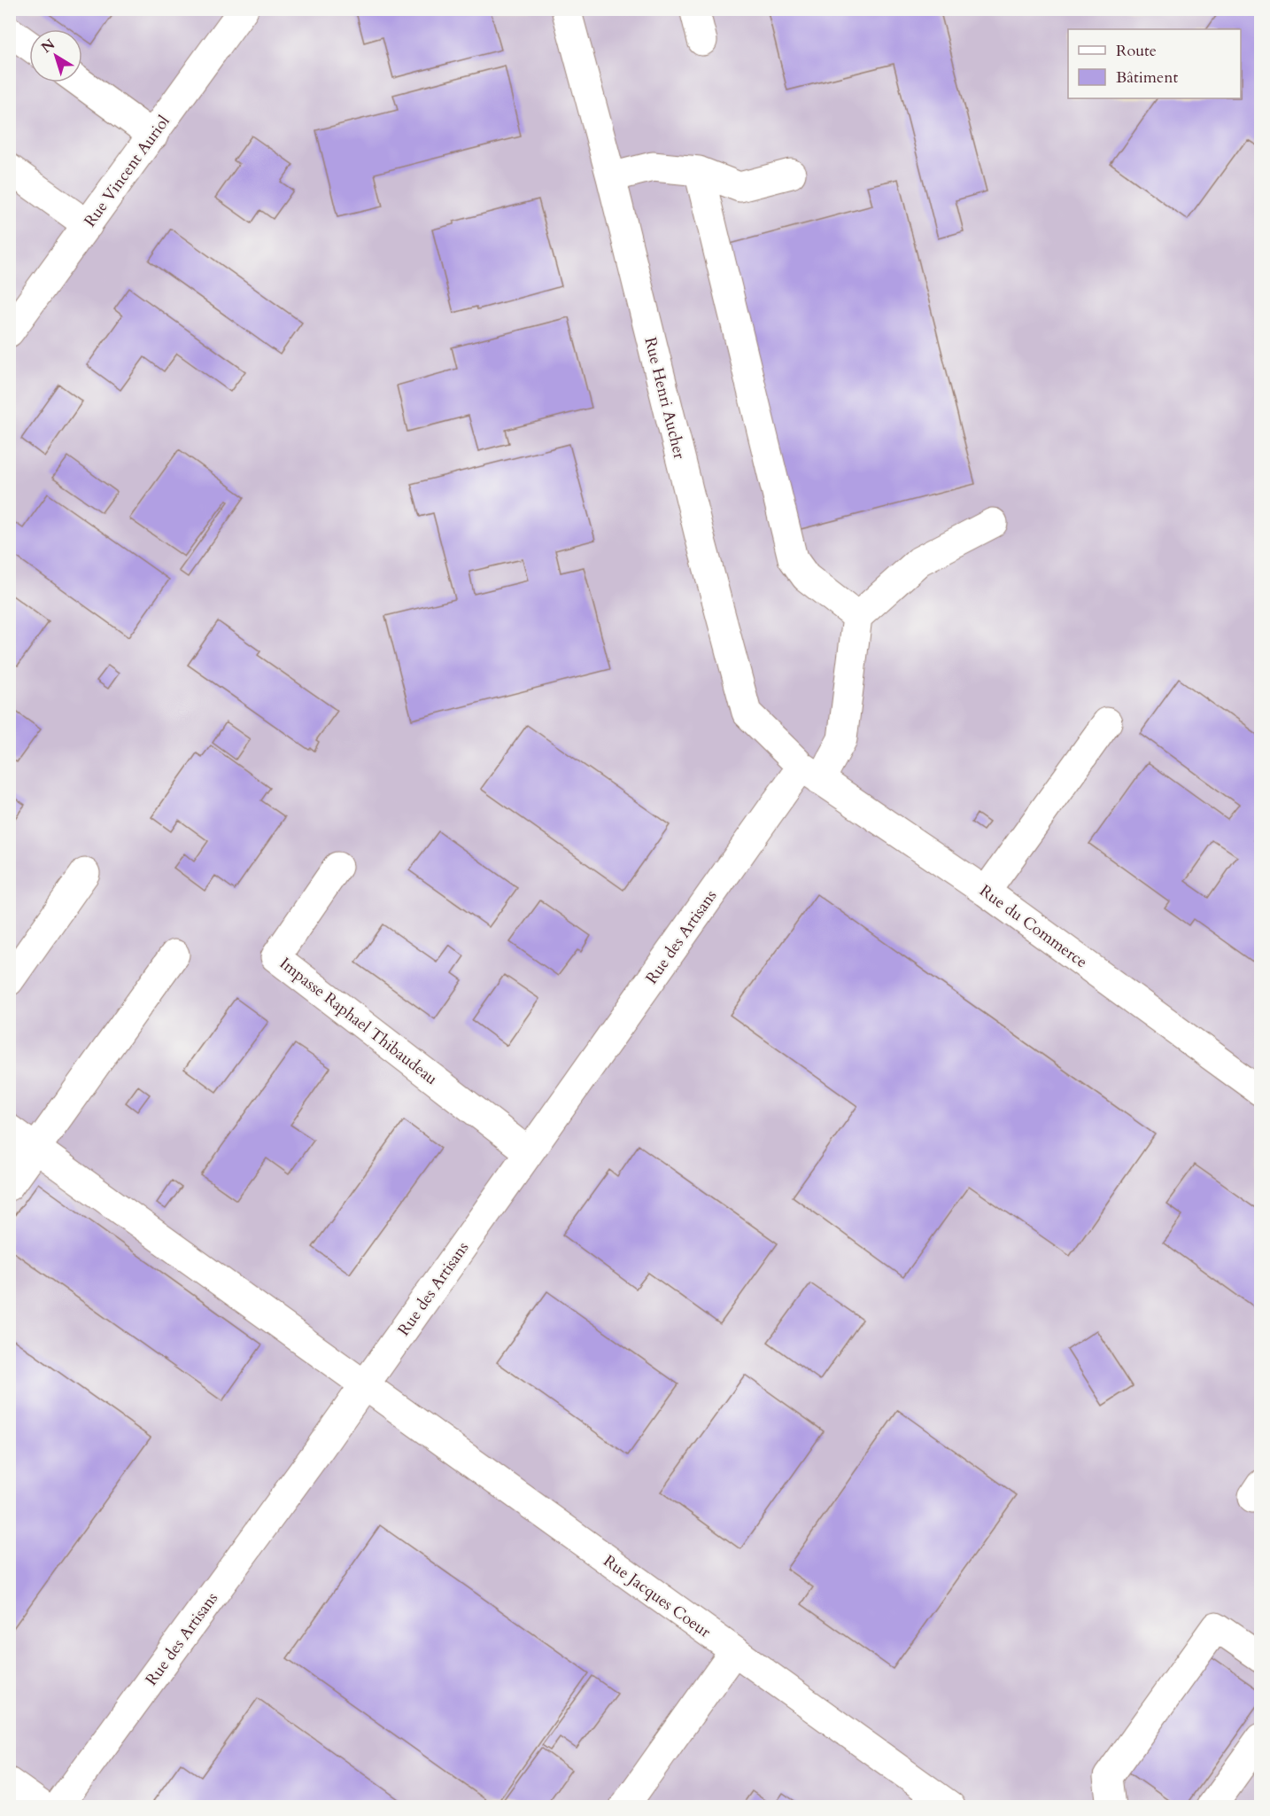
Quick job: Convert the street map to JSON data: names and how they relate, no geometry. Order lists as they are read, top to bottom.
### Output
{
  "streets": {
    "street": [
      "Rue Vincent Auriol",
      "Rue Henri Aucher",
      "Rue du Commerce",
      "Rue des Artisans",
      "Impasse Raphael Thibaudeau",
      "Rue Jacques Coeur"
    ]
  },
  "crossings": [
    ["Rue Henri Aucher", "Rue du Commerce"],
    ["Rue Henri Aucher", "Rue des Artisans"],
    ["Rue du Commerce", "Rue des Artisans"],
    ["Rue des Artisans", "Impasse Raphael Thibaudeau"],
    ["Rue des Artisans", "Rue Jacques Coeur"]
  ],
  "legend": ["Route", "Bâtiment"],
  "north": "top left"
}
